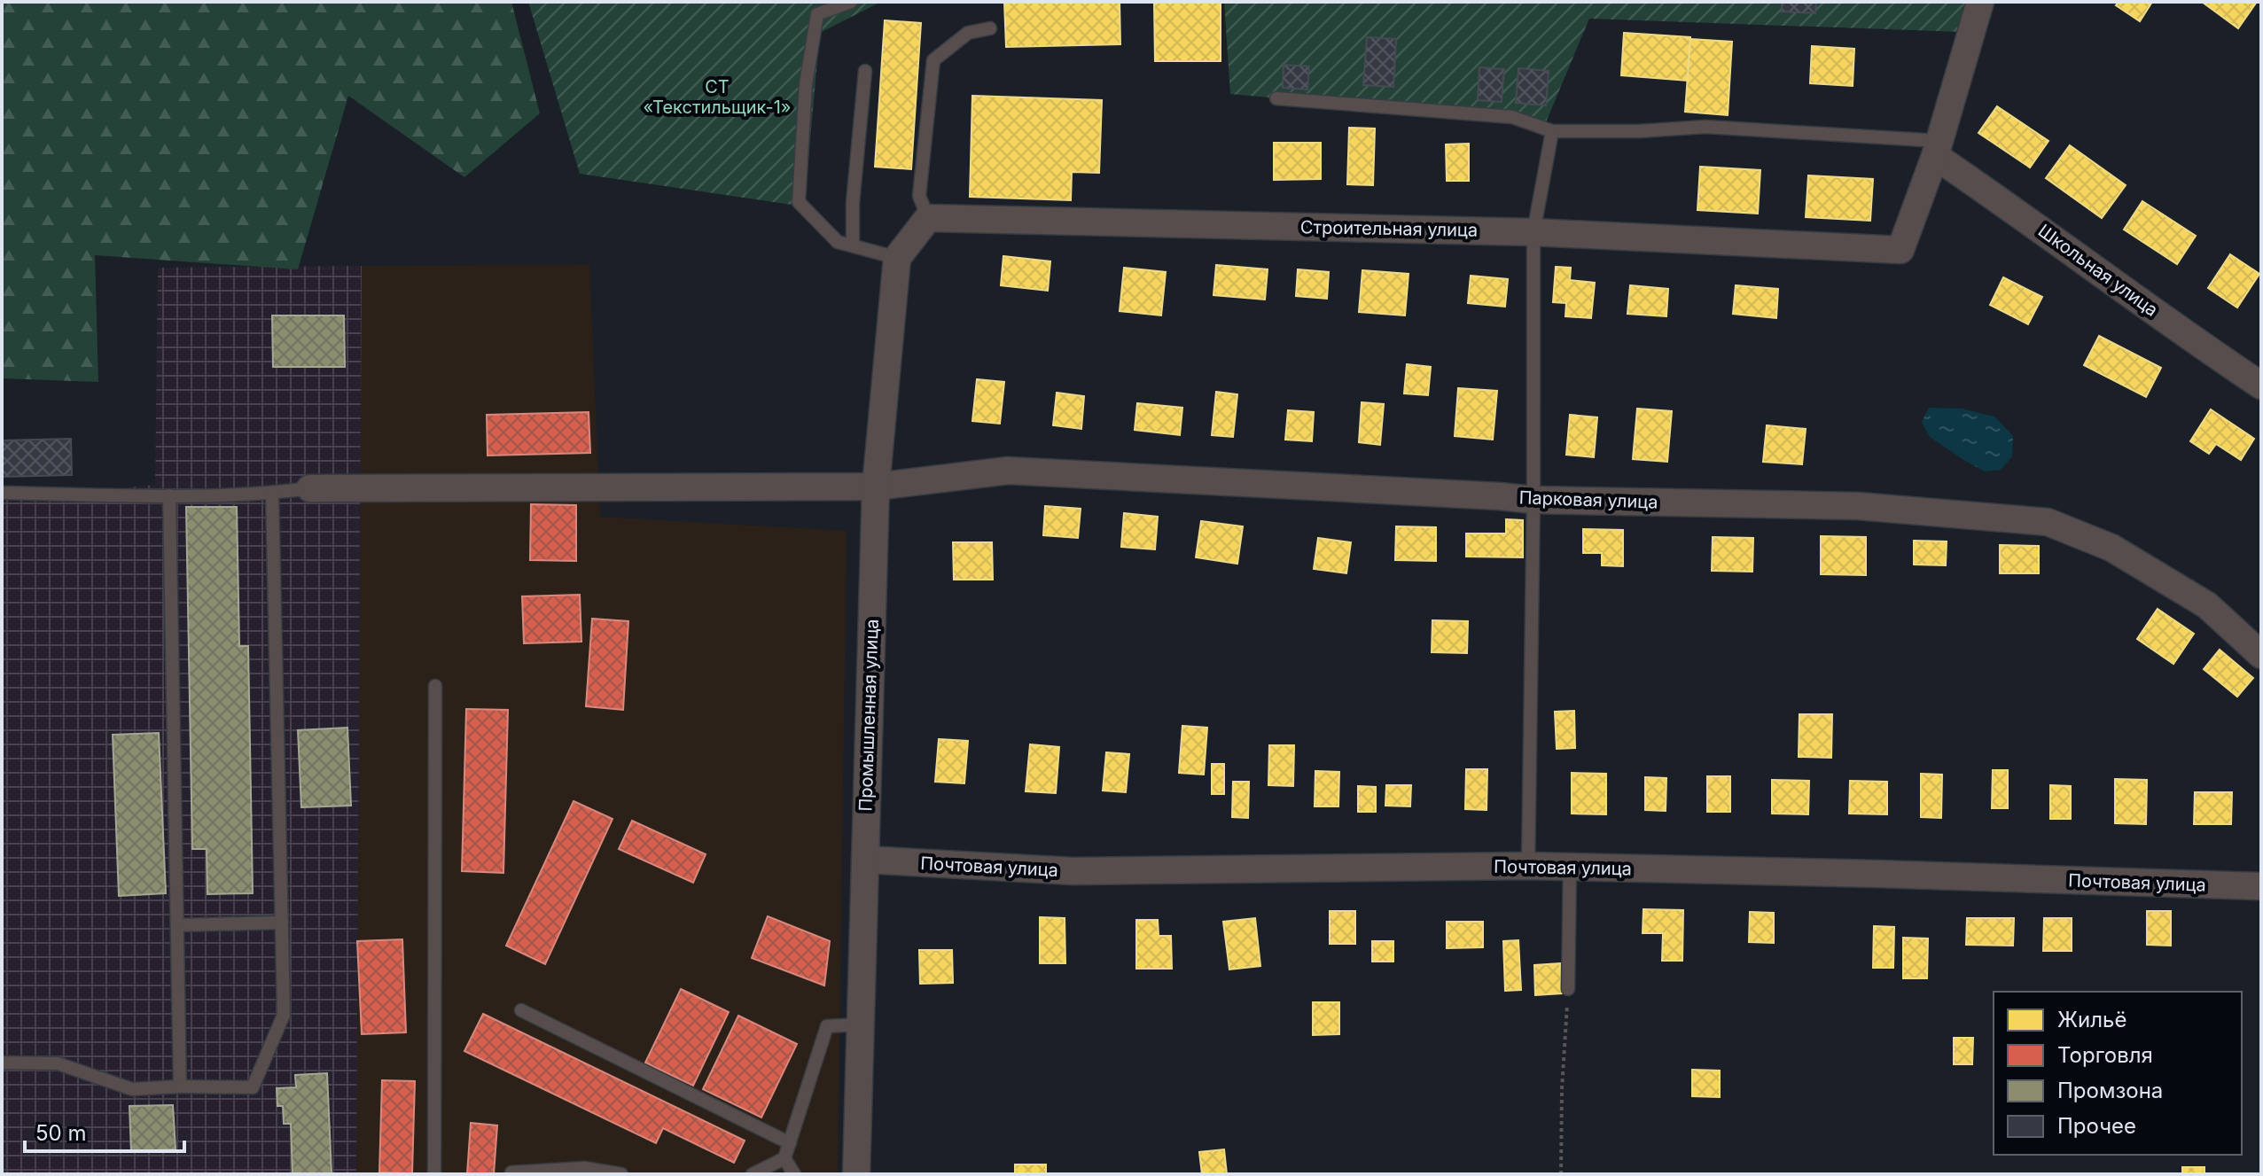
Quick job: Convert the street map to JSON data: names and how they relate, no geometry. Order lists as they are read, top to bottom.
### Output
{
  "streets": {
    "street": [
      "Строительная улица",
      "Школьная улица",
      "Парковая улица",
      "Промышленная улица",
      "Почтовая улица"
    ]
  },
  "crossings": [
    ["Строительная улица", "Школьная улица"],
    ["Парковая улица", "Промышленная улица"],
    ["Промышленная улица", "Почтовая улица"]
  ],
  "parks": ["СТ «Текстильщик-1»"],
  "legend": [
    "Жильё",
    "Торговля",
    "Промзона",
    "Прочее"
  ],
  "scale_bar": "50 m"
}
